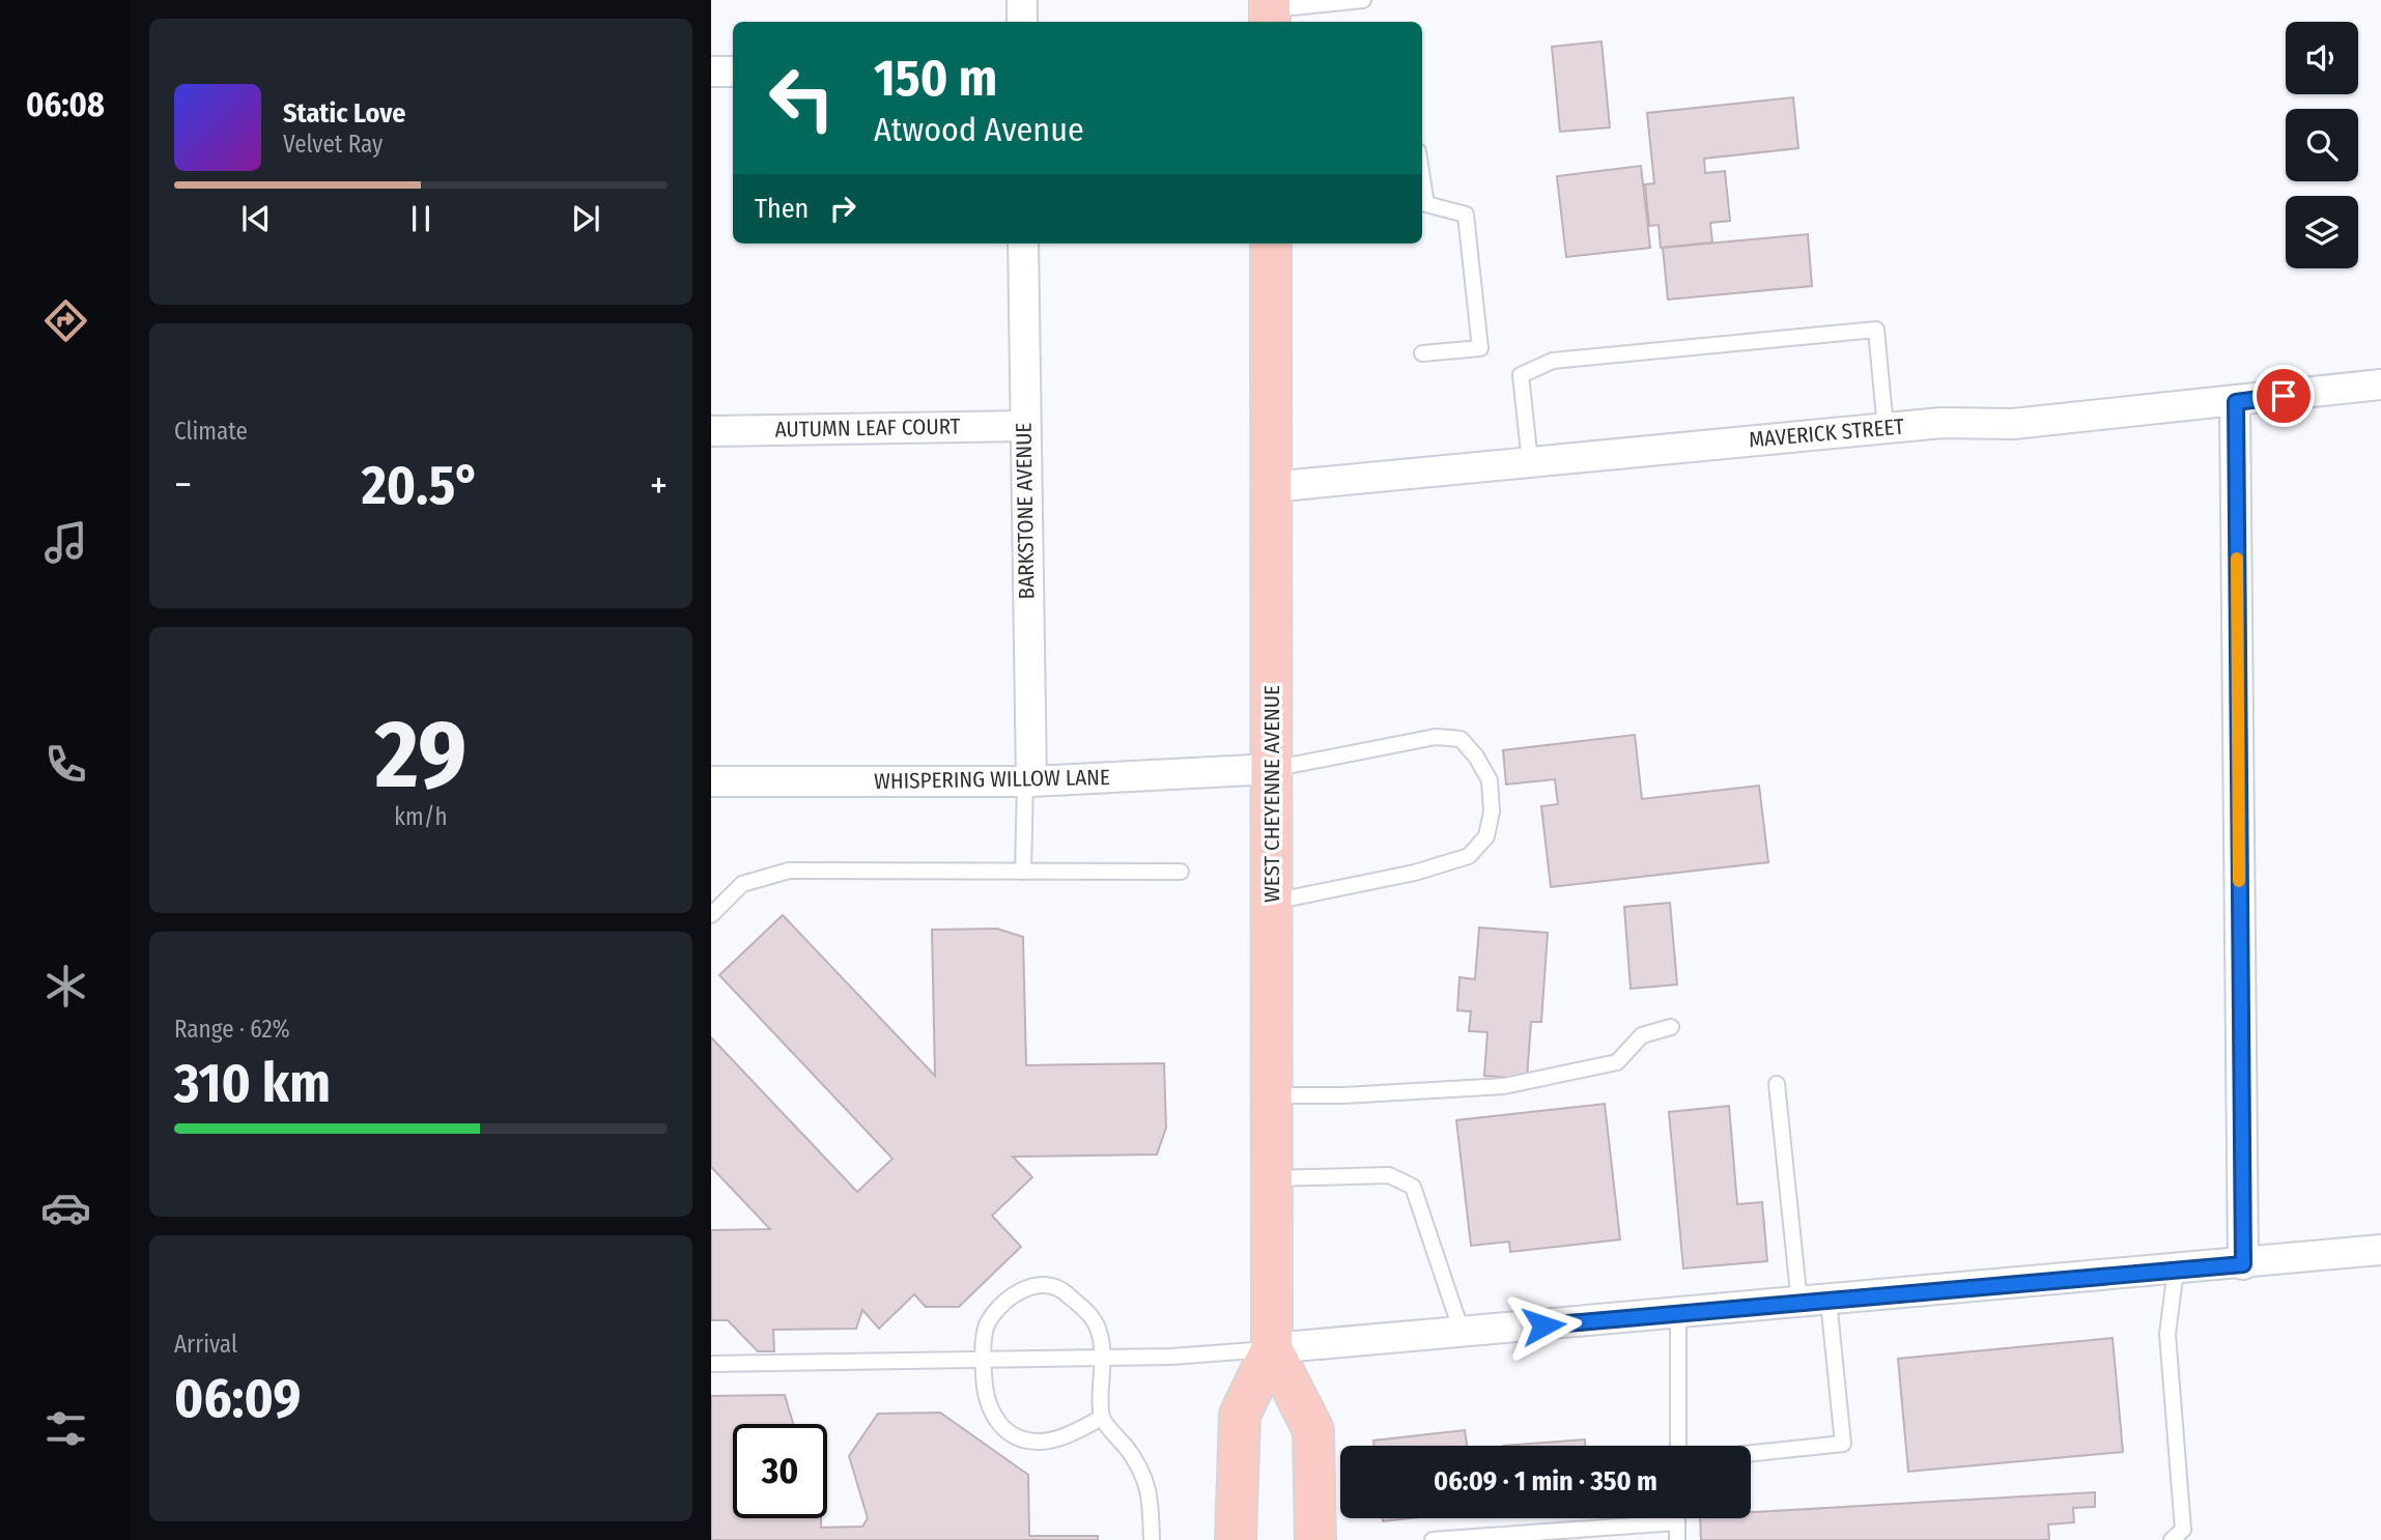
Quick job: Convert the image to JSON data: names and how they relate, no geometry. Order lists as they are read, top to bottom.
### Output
{
  "streets": {
    "main road": ["WEST CHEYENNE AVENUE"],
    "street": [
      "AUTUMN LEAF COURT",
      "MAVERICK STREET",
      "BARKSTONE AVENUE",
      "WHISPERING WILLOW LANE"
    ]
  },
  "crossings": [
    ["AUTUMN LEAF COURT", "BARKSTONE AVENUE"],
    ["MAVERICK STREET", "WEST CHEYENNE AVENUE"],
    ["BARKSTONE AVENUE", "WHISPERING WILLOW LANE"],
    ["WHISPERING WILLOW LANE", "WEST CHEYENNE AVENUE"]
  ],
  "page": {
    "tabs": "06:08",
    "turn": ["150 m", "Atwood Avenue"],
    "song": ["Static Love", "Velvet Ray"],
    "then": "Then",
    "tile": [
      "Climate",
      ["29", "km/h"],
      ["Range · 62%", "310 km"],
      ["Arrival", "06:09"]
    ],
    "heat": ["−", "20.5°", "+"],
    "limit": "30",
    "trip": "06:09 · 1 min · 350 m"
  }
}
